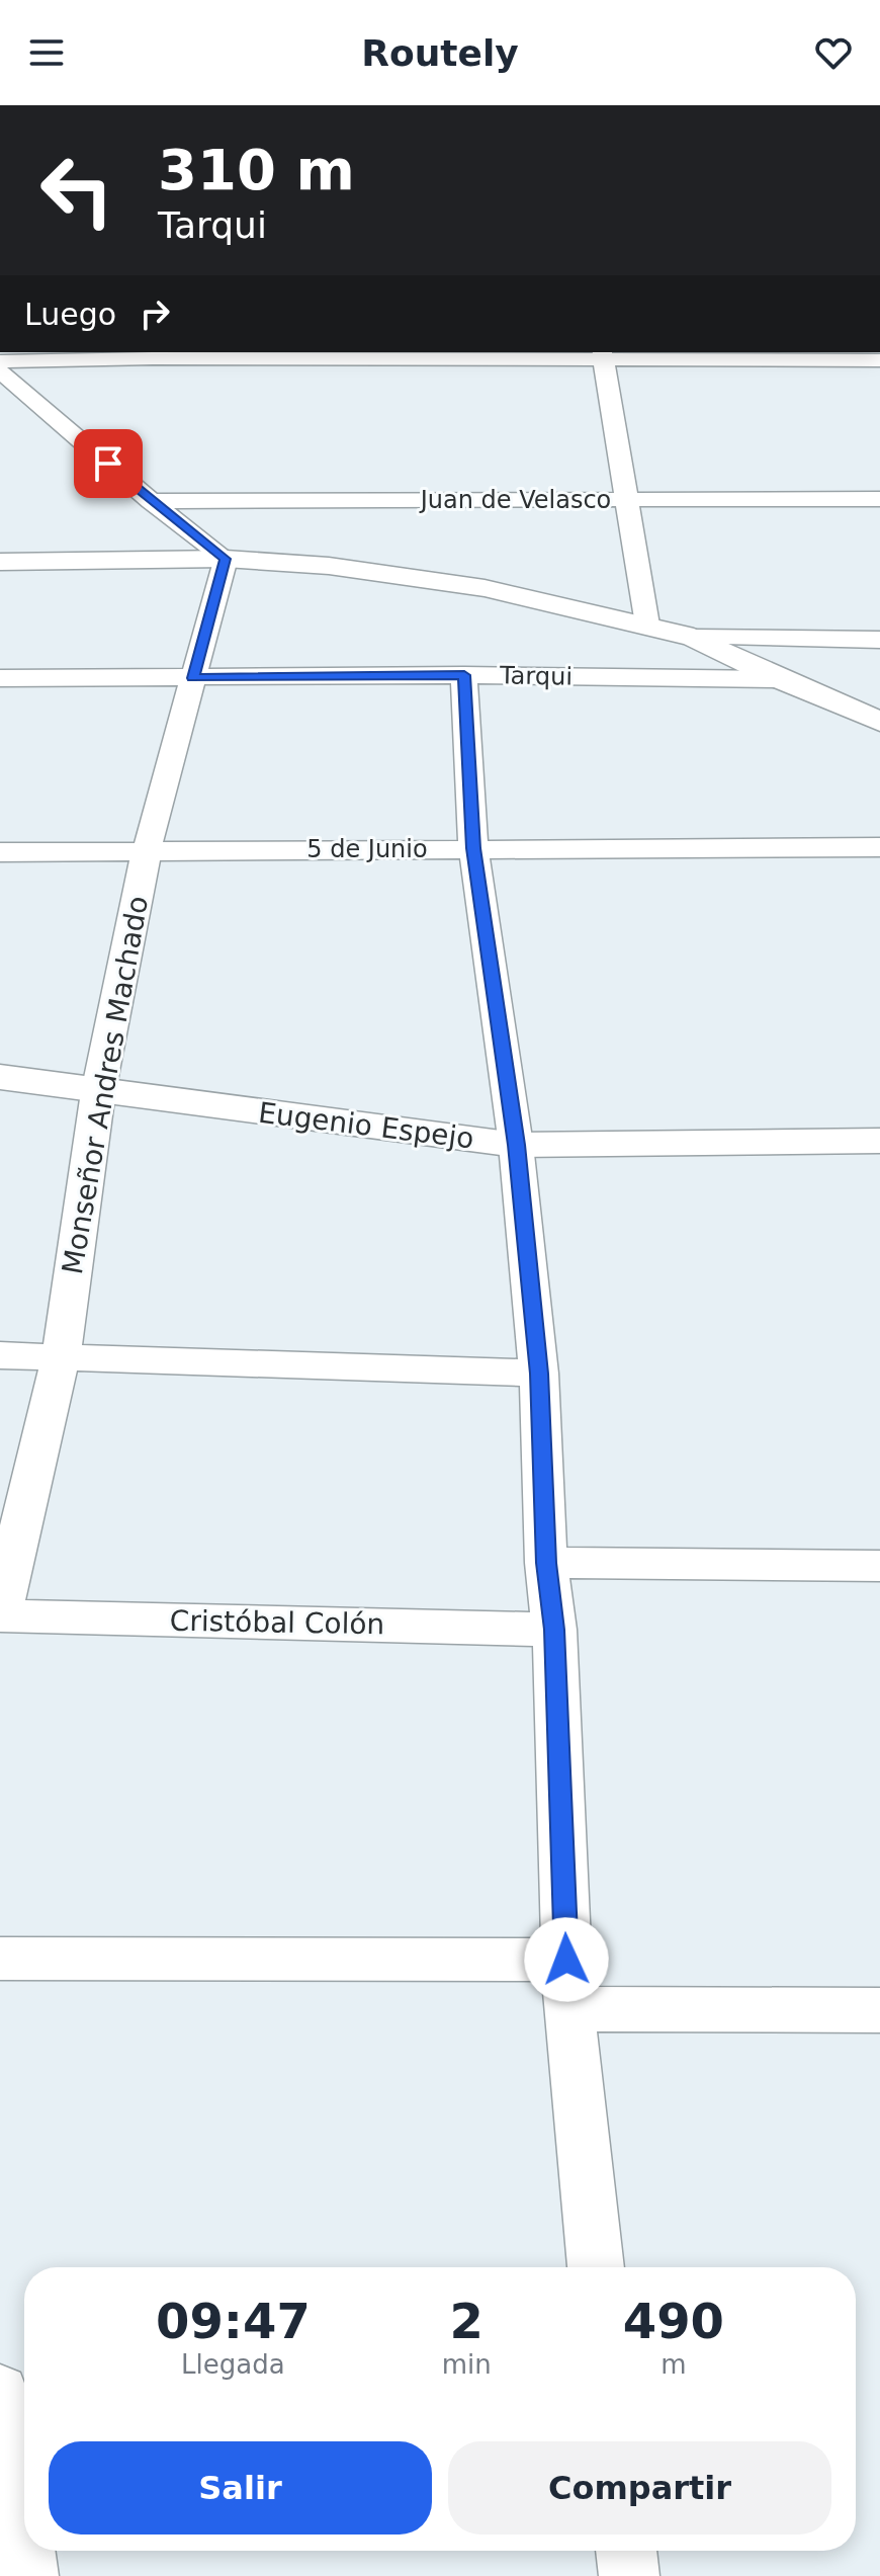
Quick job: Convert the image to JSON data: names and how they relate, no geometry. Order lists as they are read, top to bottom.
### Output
{
  "streets": {
    "street": [
      "Juan de Velasco",
      "Tarqui",
      "5 de Junio",
      "Monseñor Andres Machado",
      "Eugenio Espejo",
      "Cristóbal Colón"
    ]
  },
  "crossings": [
    ["Tarqui", "Monseñor Andres Machado"],
    ["5 de Junio", "Monseñor Andres Machado"],
    ["Monseñor Andres Machado", "Eugenio Espejo"],
    ["Monseñor Andres Machado", "Cristóbal Colón"]
  ],
  "page": {
    "header": "Routely",
    "turn": ["310 m", "Tarqui"],
    "then": "Luego",
    "eta": [
      "09:47",
      "Llegada",
      "2",
      "min",
      "490",
      "m"
    ],
    "buttons": ["Salir", "Compartir"]
  }
}
